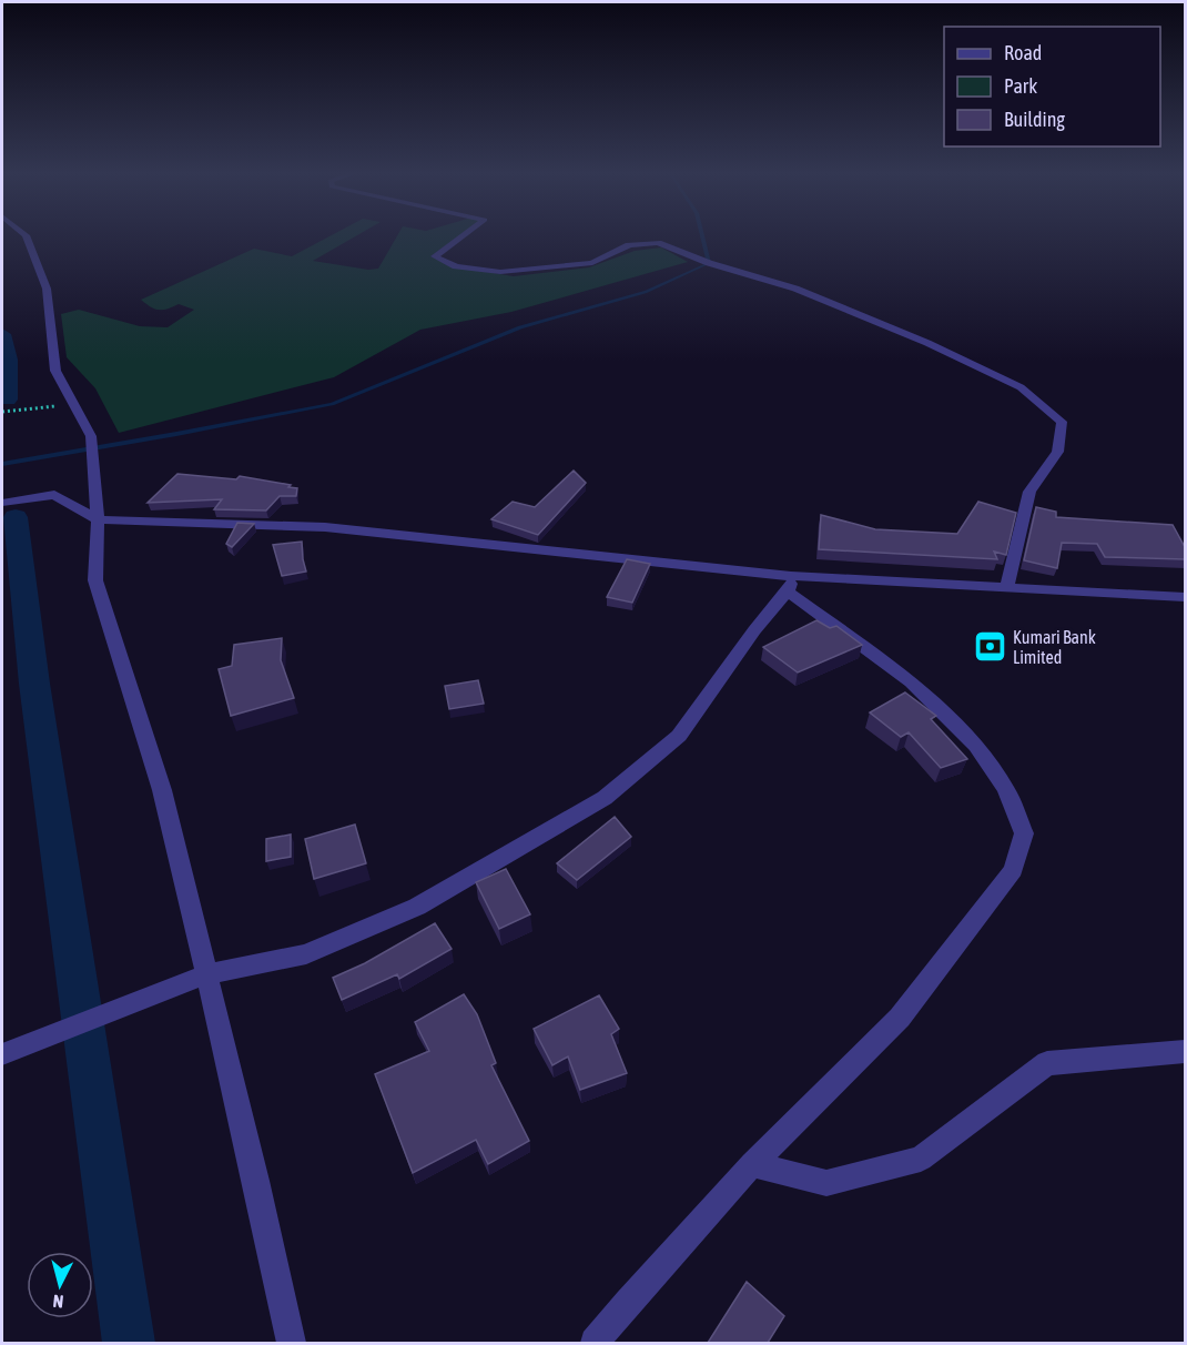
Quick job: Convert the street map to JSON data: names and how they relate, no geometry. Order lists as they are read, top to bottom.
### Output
{
  "places": {
    "bank": ["Kumari Bank Limited"]
  },
  "legend": ["Road", "Park", "Building"],
  "north": "bottom"
}
